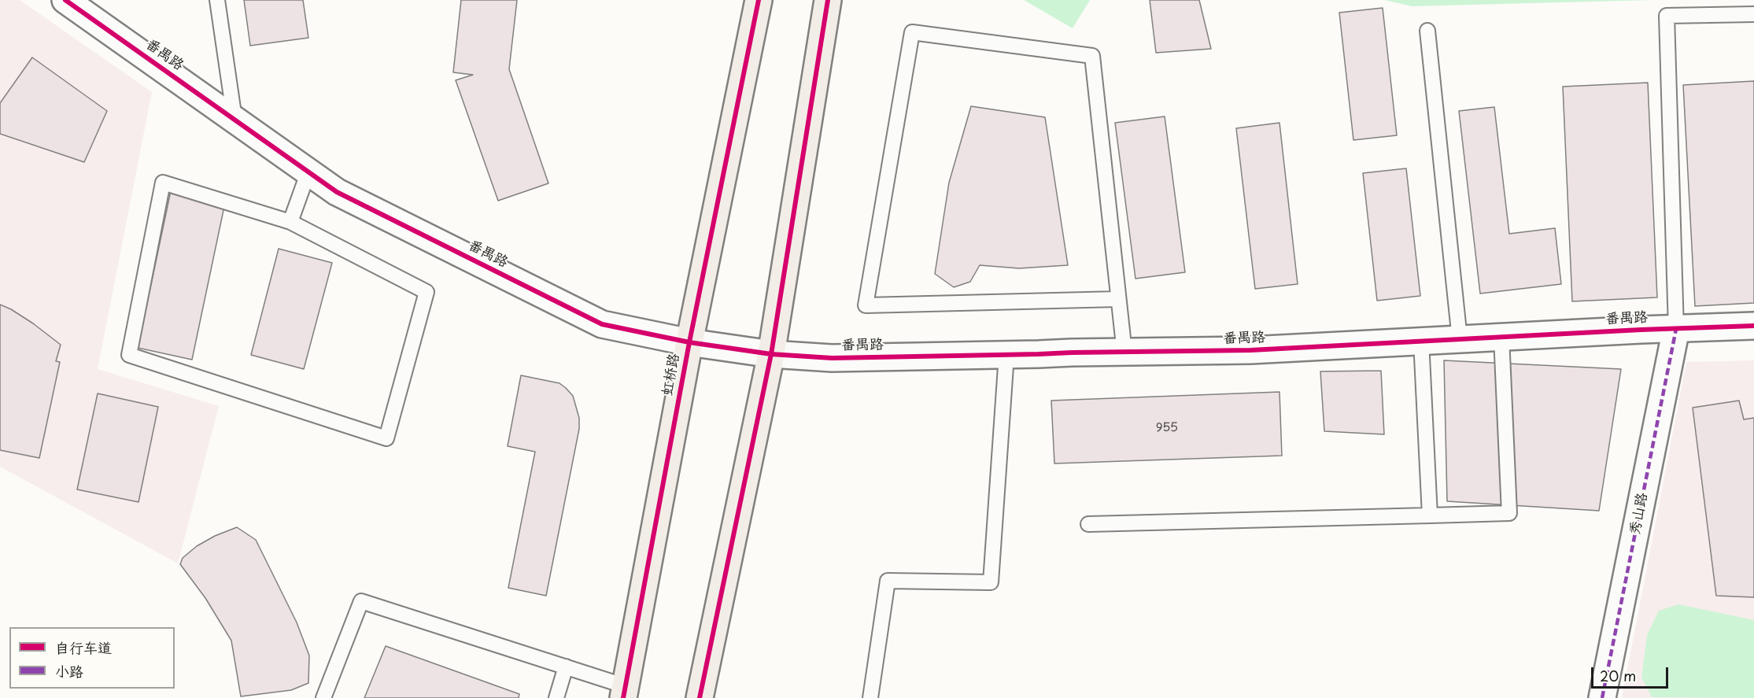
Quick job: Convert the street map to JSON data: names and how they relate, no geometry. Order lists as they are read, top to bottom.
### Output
{
  "streets": {
    "main road": ["虹桥路"],
    "street": ["番禺路", "秀山路"]
  },
  "crossings": [
    ["番禺路", "虹桥路"],
    ["番禺路", "秀山路"]
  ],
  "house_numbers": ["955"],
  "legend": ["自行车道", "小路"],
  "scale_bar": "20 m"
}
